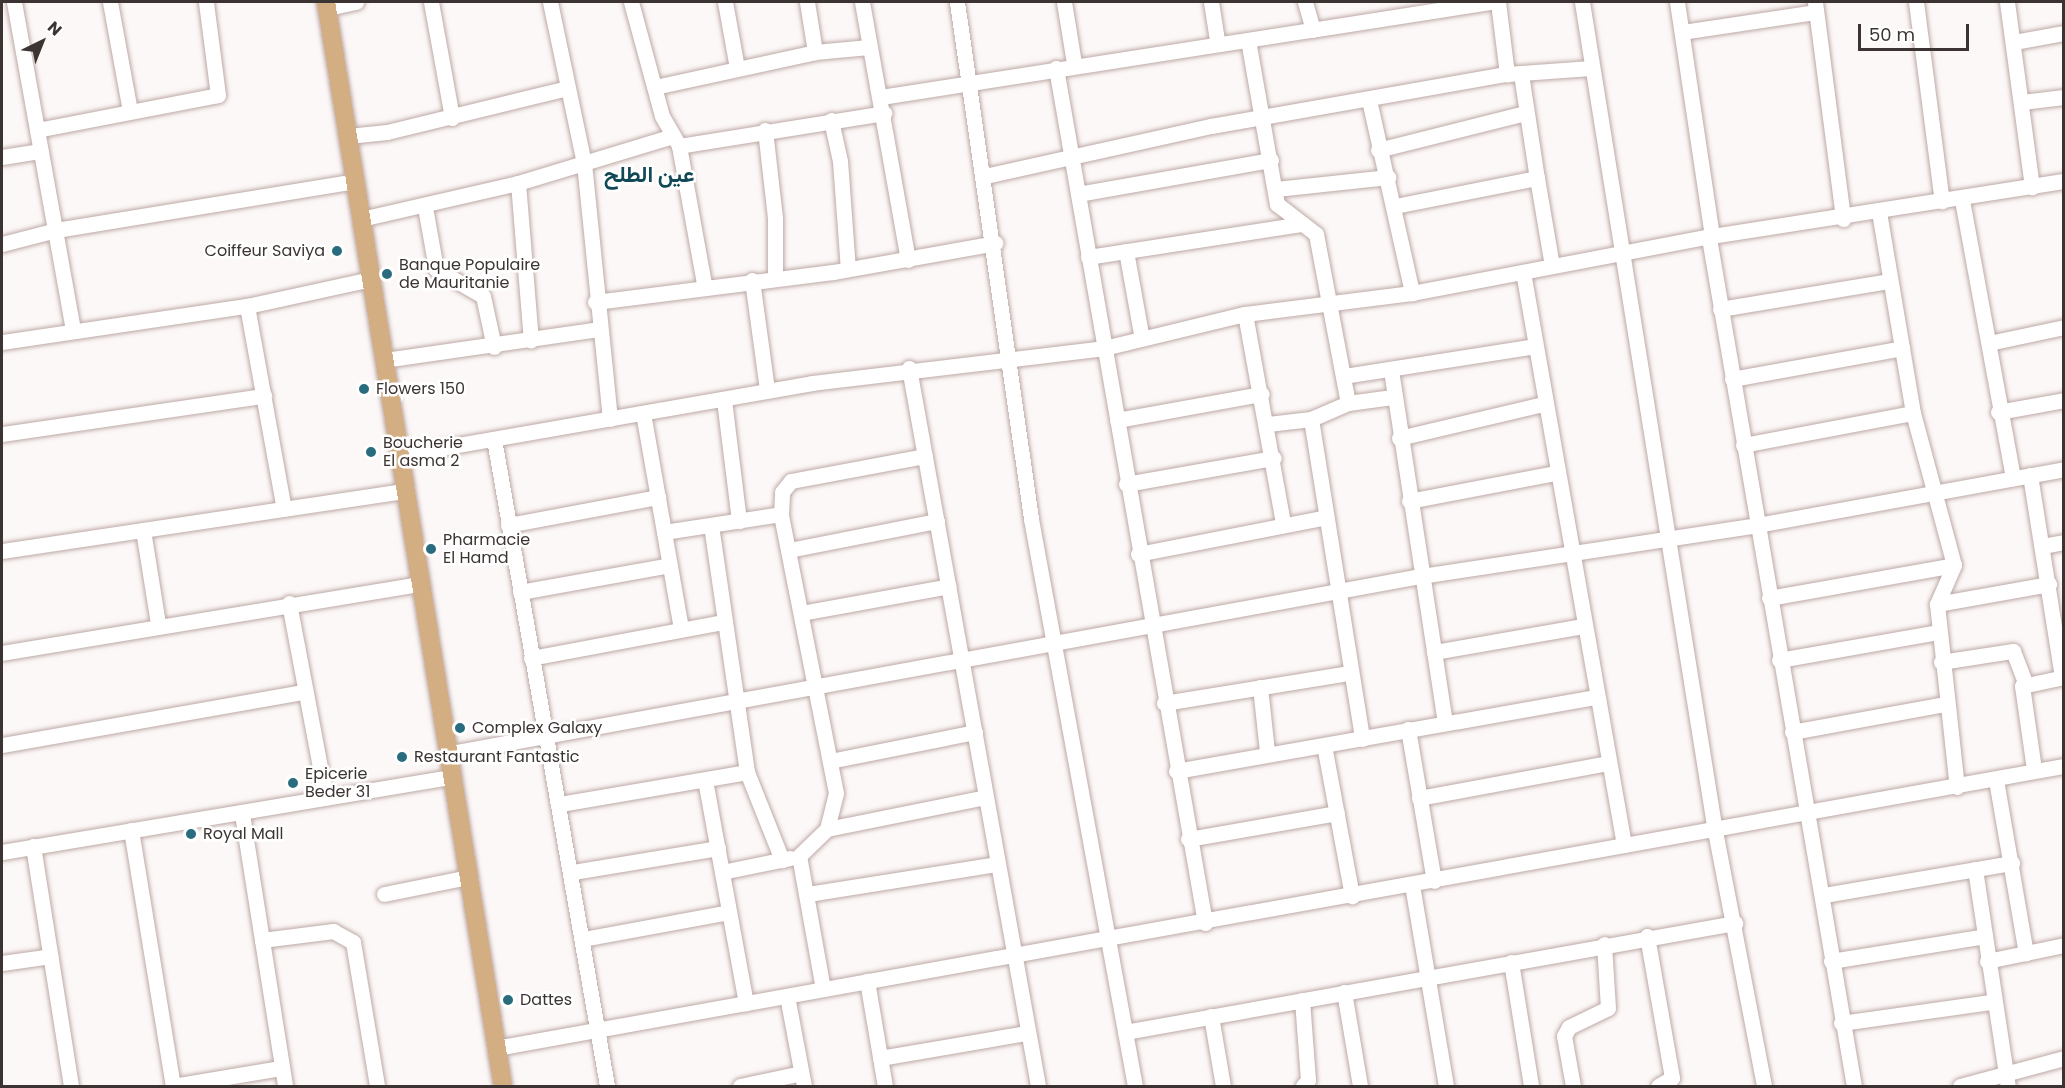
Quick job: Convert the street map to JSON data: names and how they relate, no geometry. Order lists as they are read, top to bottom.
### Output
{
  "districts": ["عين الطلح"],
  "places": [
    "Coiffeur Saviya",
    "Banque Populaire de Mauritanie",
    "Flowers 150",
    "Boucherie El asma 2",
    "Pharmacie El Hamd",
    "Complex Galaxy",
    "Restaurant Fantastic",
    "Epicerie Beder 31",
    "Royal Mall",
    "Dattes"
  ],
  "scale_bar": "50 m",
  "north": "top right"
}
